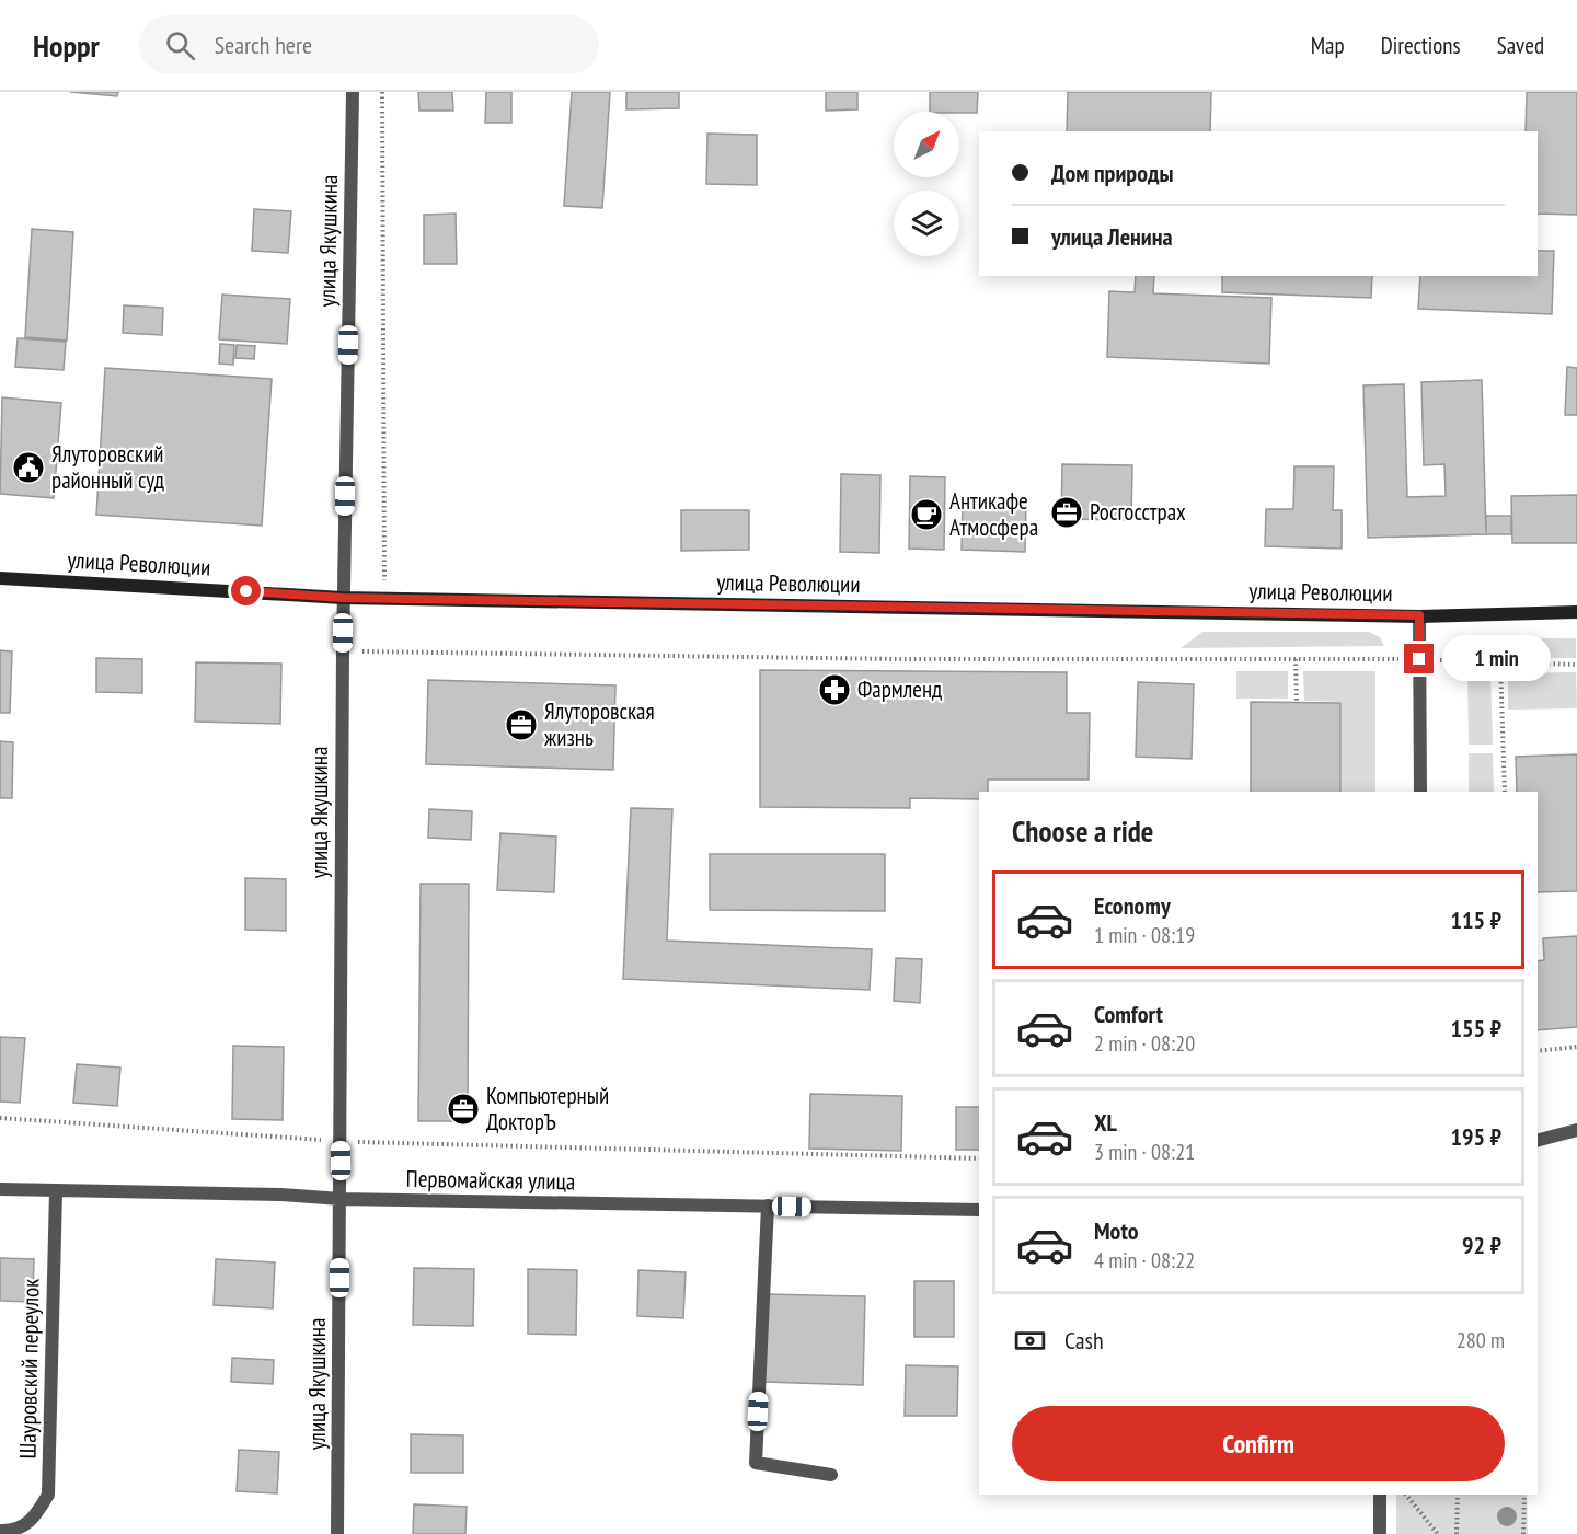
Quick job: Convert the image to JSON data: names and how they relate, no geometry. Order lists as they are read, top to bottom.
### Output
{
  "streets": {
    "main road": ["улица Революции"],
    "street": ["улица Якушкина", "Первомайская улица", "Шауровский переулок"]
  },
  "crossings": [
    ["улица Якушкина", "улица Революции"],
    ["улица Якушкина", "Первомайская улица"],
    ["Первомайская улица", "Шауровский переулок"]
  ],
  "places": {
    "public building": ["Ялуторовский районный суд"],
    "office": ["Росгосстрах", "Ялуторовская жизнь", "Компьютерный ДокторЪ"],
    "cafe": ["Антикафе Атмосфера"],
    "pharmacy": ["Фармленд"]
  },
  "north": "top right",
  "page": {
    "header": "Hoppr",
    "search": "Search here",
    "nav": ["Map", "Directions", "Saved"],
    "banner": ["Дом природы", "улица Ленина"],
    "bubble": "1 min",
    "heading": "Choose a ride",
    "list": [
      {
        "name": "Economy",
        "note": "1 min · 08:19",
        "value": "115 ₽"
      },
      {
        "name": "Comfort",
        "note": "2 min · 08:20",
        "value": "155 ₽"
      },
      {
        "name": "XL",
        "note": "3 min · 08:21",
        "value": "195 ₽"
      },
      {
        "name": "Moto",
        "note": "4 min · 08:22",
        "value": "92 ₽"
      }
    ],
    "pay": ["Cash", "280 m"],
    "buttons": "Confirm"
  }
}
